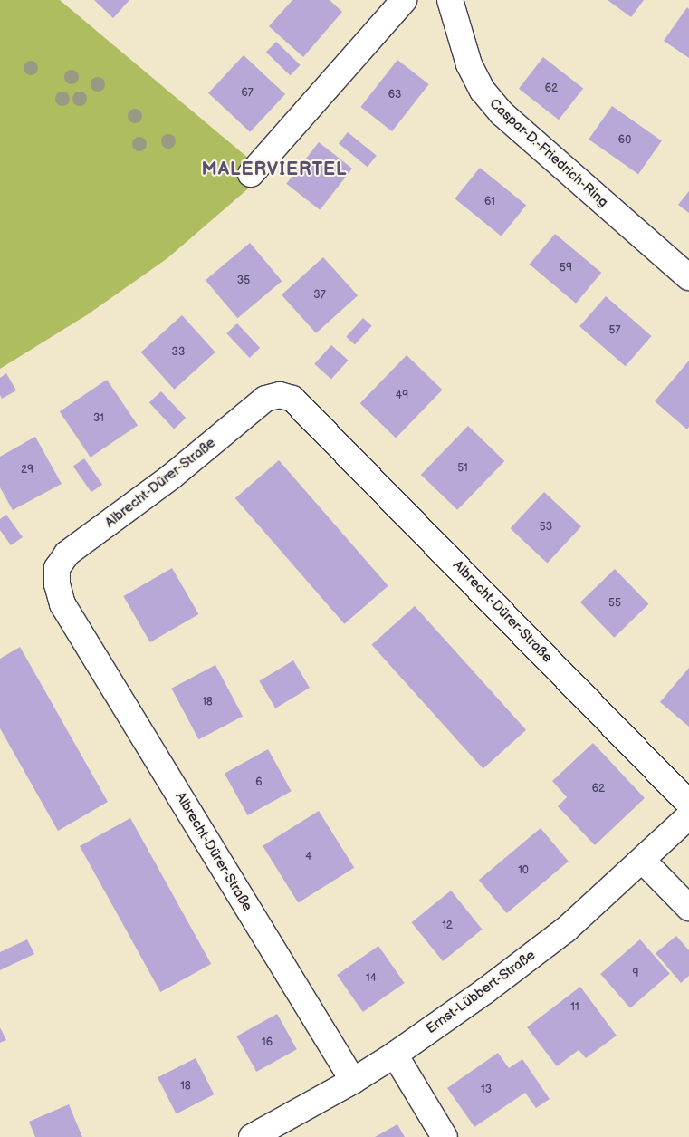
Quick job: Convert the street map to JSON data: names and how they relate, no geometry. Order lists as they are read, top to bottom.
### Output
{
  "streets": {
    "street": ["Caspar-D.-Friedrich-Ring", "Albrecht-Dürer-Straße", "Ernst-Lübbert-Straße"]
  },
  "crossings": [
    ["Albrecht-Dürer-Straße", "Ernst-Lübbert-Straße"]
  ],
  "districts": ["MALERVIERTEL"],
  "house_numbers": [
    "62",
    "67",
    "63",
    "60",
    "61",
    "59",
    "35",
    "37",
    "57",
    "33",
    "49",
    "31",
    "51",
    "29",
    "53",
    "55",
    "18",
    "6",
    "62",
    "4",
    "10",
    "12",
    "9",
    "14",
    "11",
    "16",
    "18",
    "13"
  ]
}
